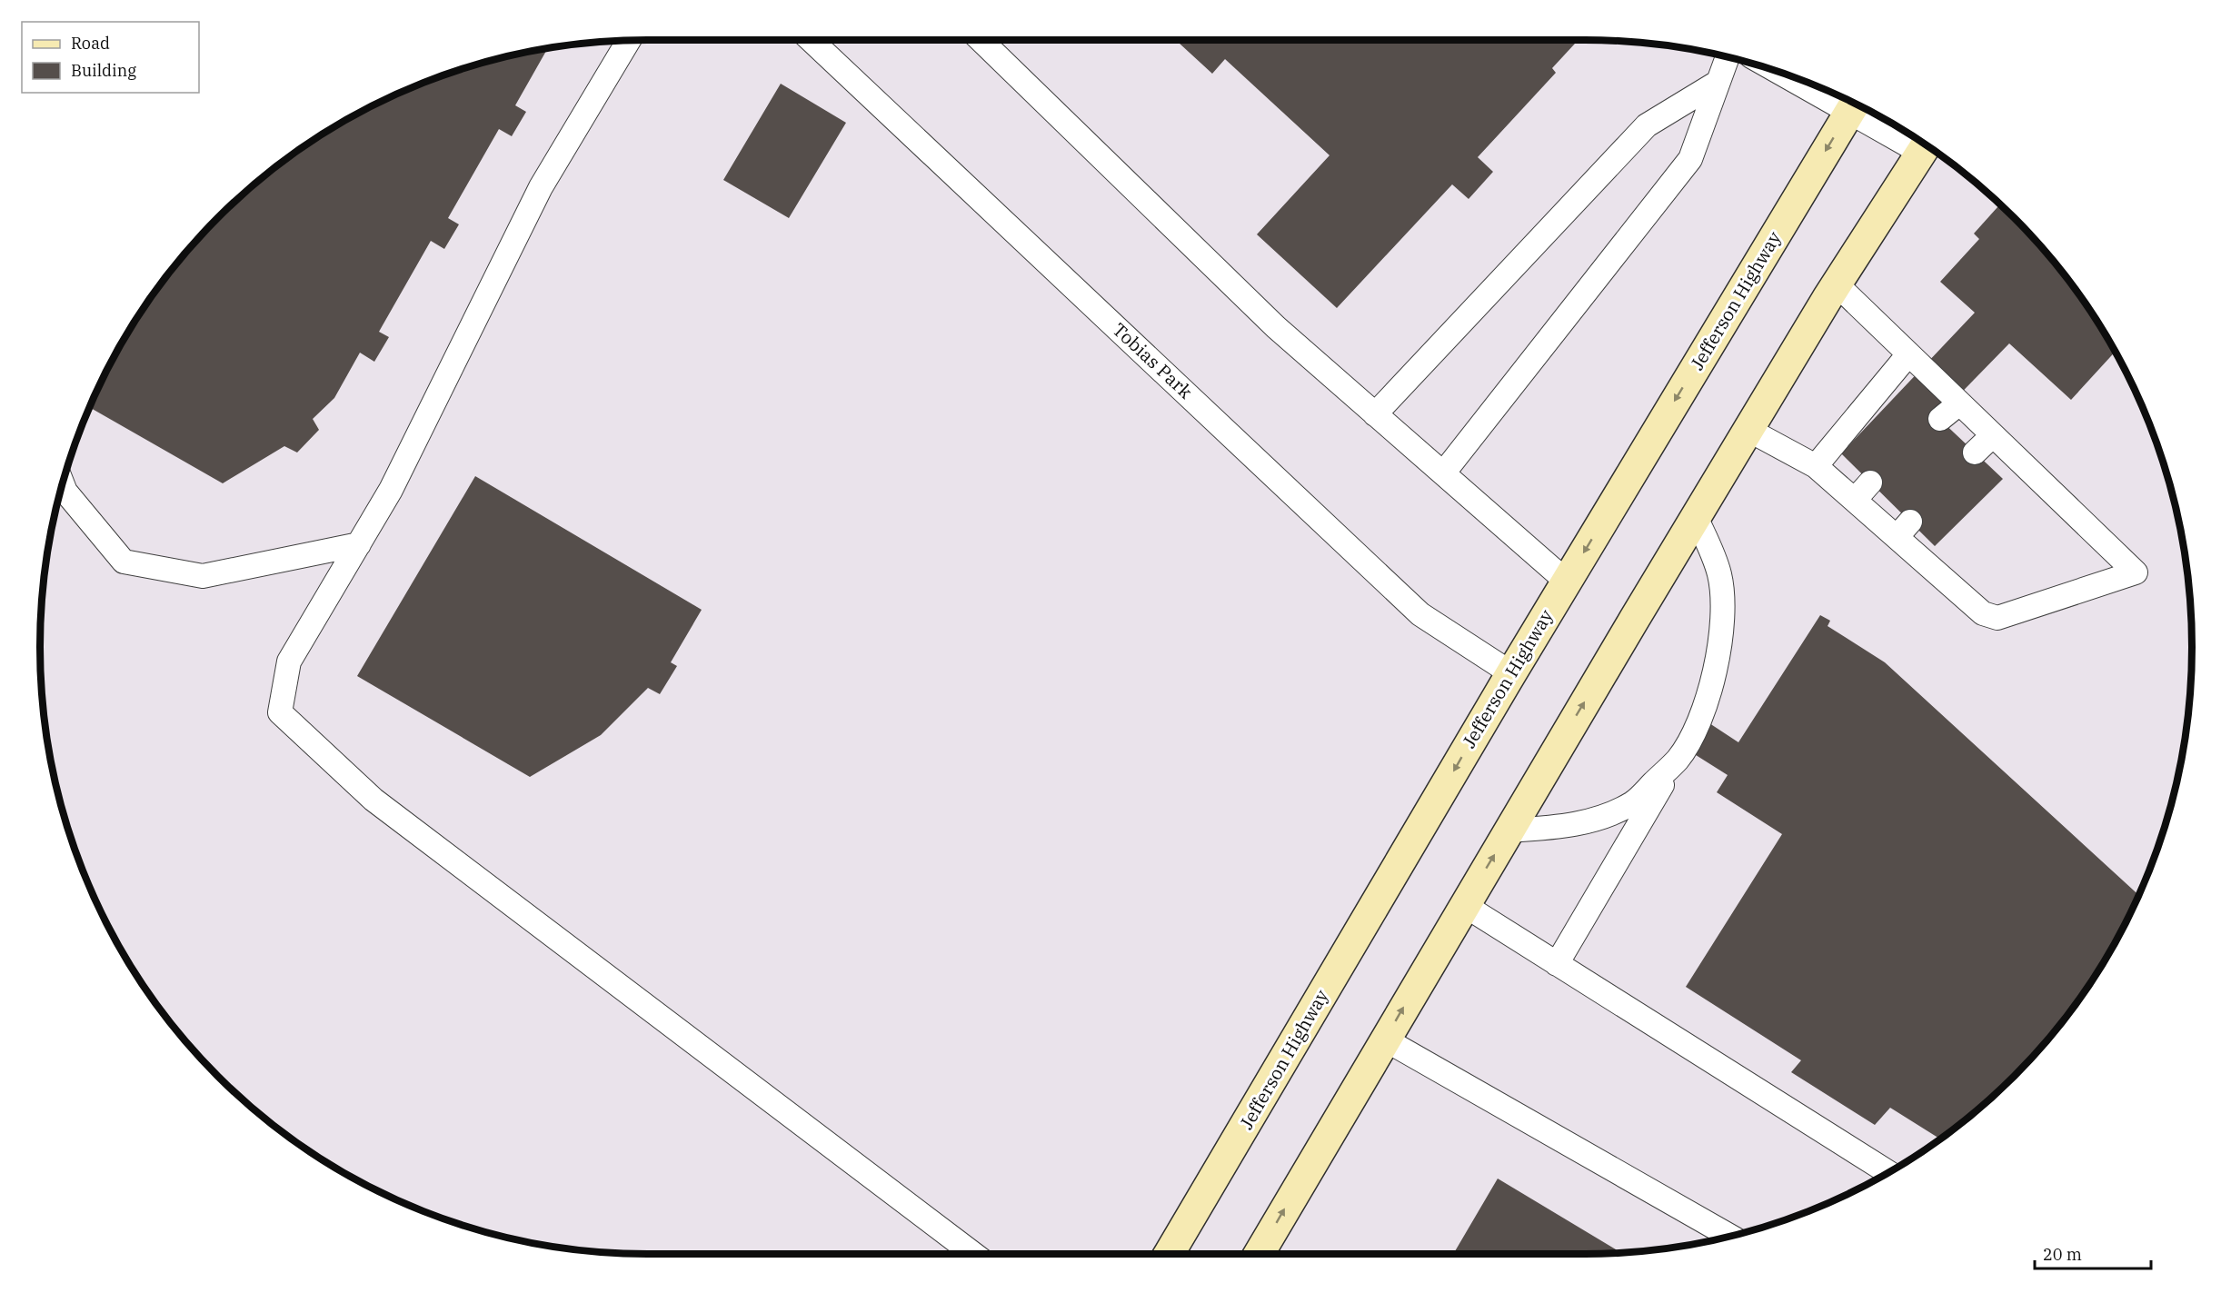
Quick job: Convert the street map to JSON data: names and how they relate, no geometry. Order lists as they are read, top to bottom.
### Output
{
  "streets": {
    "main road": ["Jefferson Highway"],
    "lane": ["Tobias Park"]
  },
  "crossings": [
    ["Jefferson Highway", "Tobias Park"]
  ],
  "legend": ["Road", "Building"],
  "scale_bar": "20 m"
}
